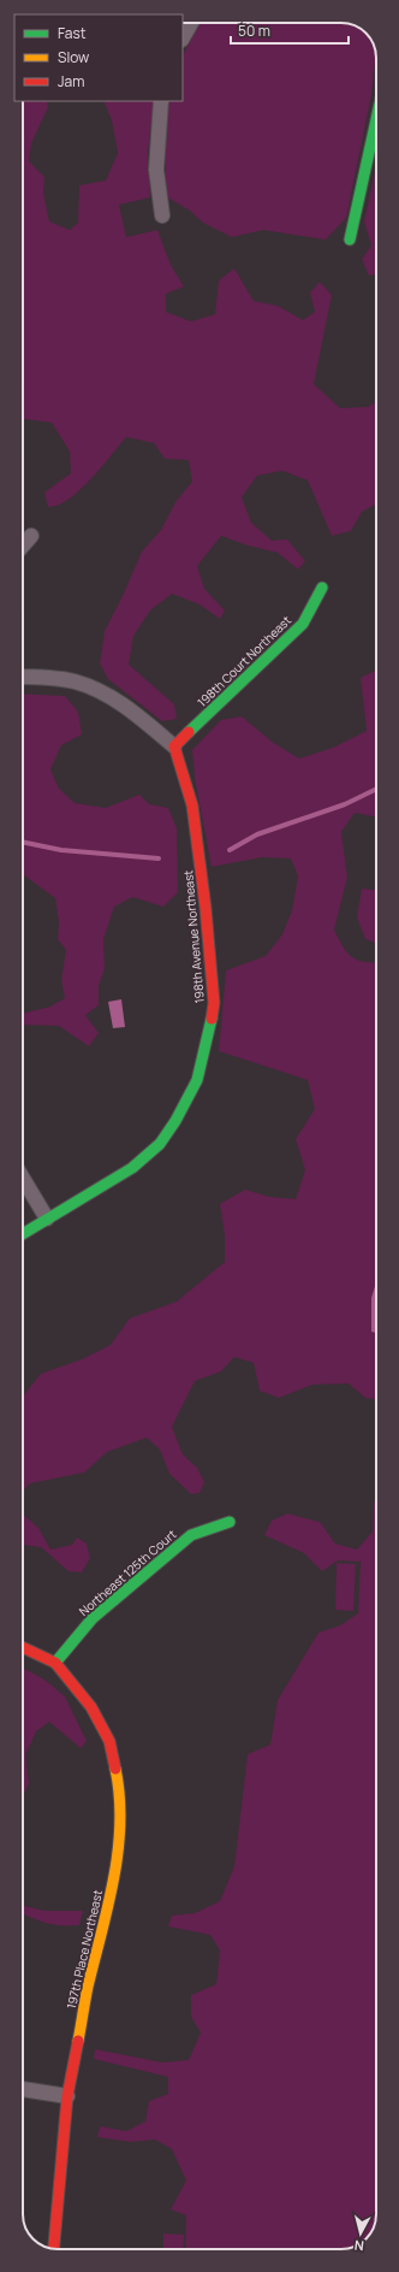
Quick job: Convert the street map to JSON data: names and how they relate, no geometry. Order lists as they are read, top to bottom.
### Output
{
  "streets": {
    "street": [
      "198th Court Northeast",
      "198th Avenue Northeast",
      "Northeast 125th Court",
      "197th Place Northeast"
    ]
  },
  "crossings": [
    ["198th Court Northeast", "198th Avenue Northeast"],
    ["Northeast 125th Court", "197th Place Northeast"]
  ],
  "legend": ["Fast", "Slow", "Jam"],
  "scale_bar": "50 m",
  "north": "bottom"
}
